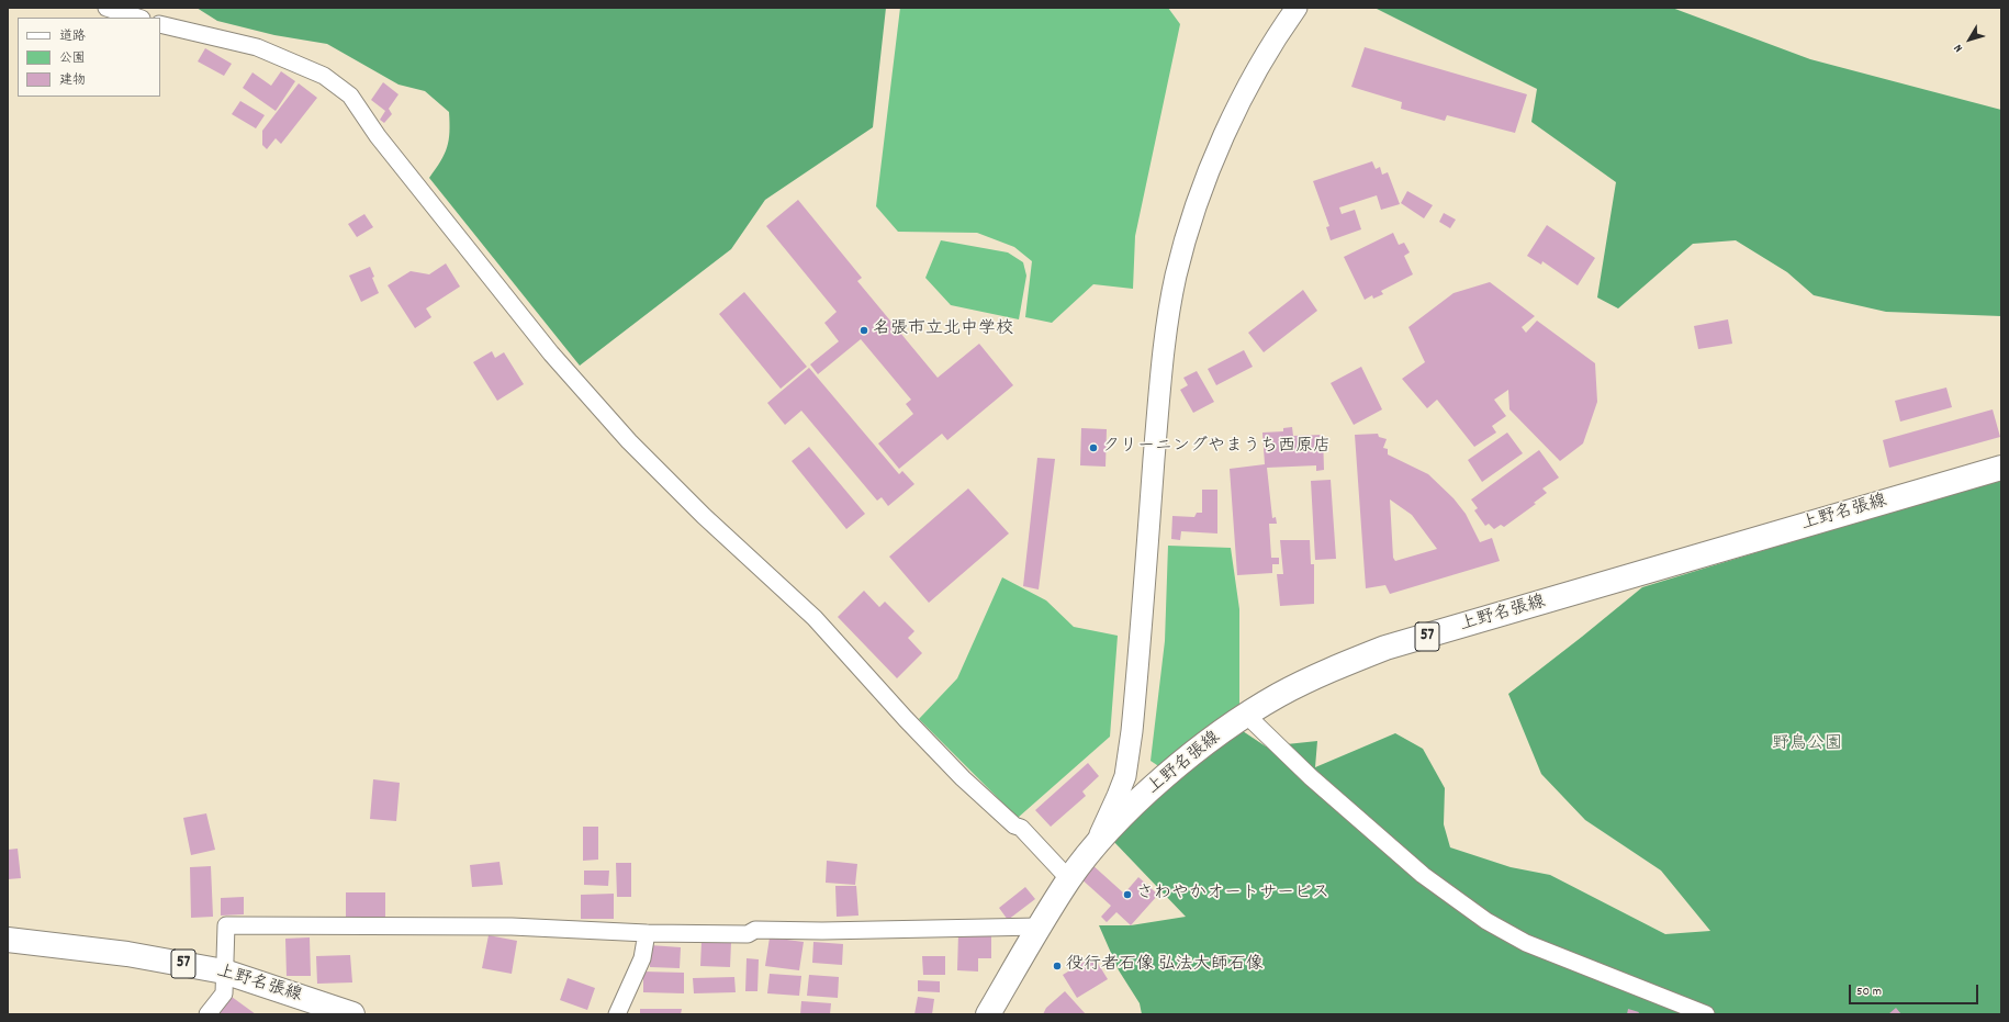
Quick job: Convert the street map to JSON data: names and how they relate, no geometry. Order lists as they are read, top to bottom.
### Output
{
  "streets": {
    "main road": ["上野名張線", "57"]
  },
  "parks": ["野鳥公園"],
  "places": [
    "名張市立北中学校",
    "クリーニングやまうち西原店",
    "さわやかオートサービス",
    "役行者石像 弘法大師石像"
  ],
  "legend": ["道路", "公園", "建物"],
  "scale_bar": "50 m",
  "north": "bottom left"
}
